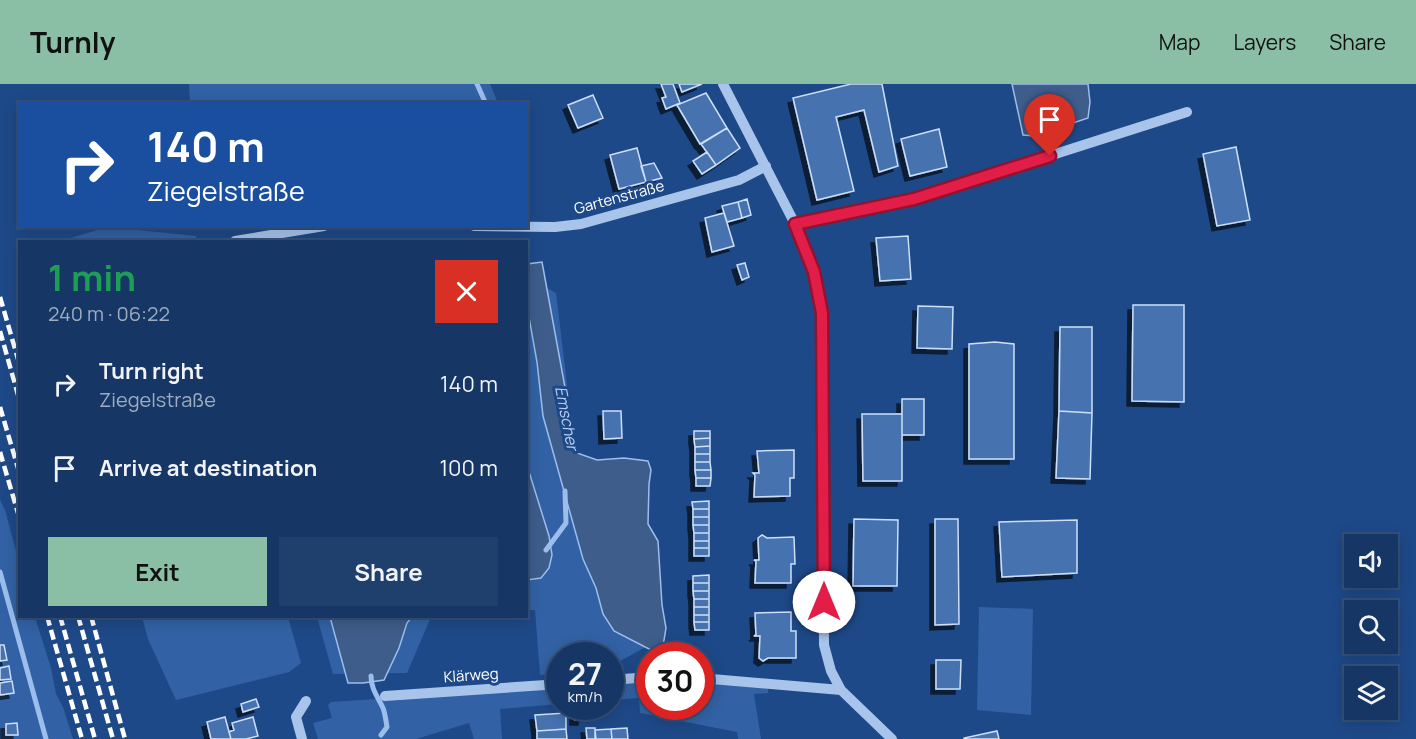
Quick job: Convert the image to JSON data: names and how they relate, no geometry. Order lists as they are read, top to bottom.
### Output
{
  "streets": {
    "street": ["Gartenstraße", "Klärweg"]
  },
  "water": ["Emscher"],
  "page": {
    "header": "Turnly",
    "nav": ["Map", "Layers", "Share"],
    "turn": ["140 m", "Ziegelstraße"],
    "heading": ["1 min", "240 m · 06:22"],
    "list": [
      {
        "name": "Turn right",
        "note": "Ziegelstraße",
        "value": "140 m"
      },
      {
        "name": "Arrive at destination",
        "value": "100 m"
      }
    ],
    "buttons": ["Exit", "Share"],
    "speed": "27 km/h",
    "limit": "30"
  }
}
